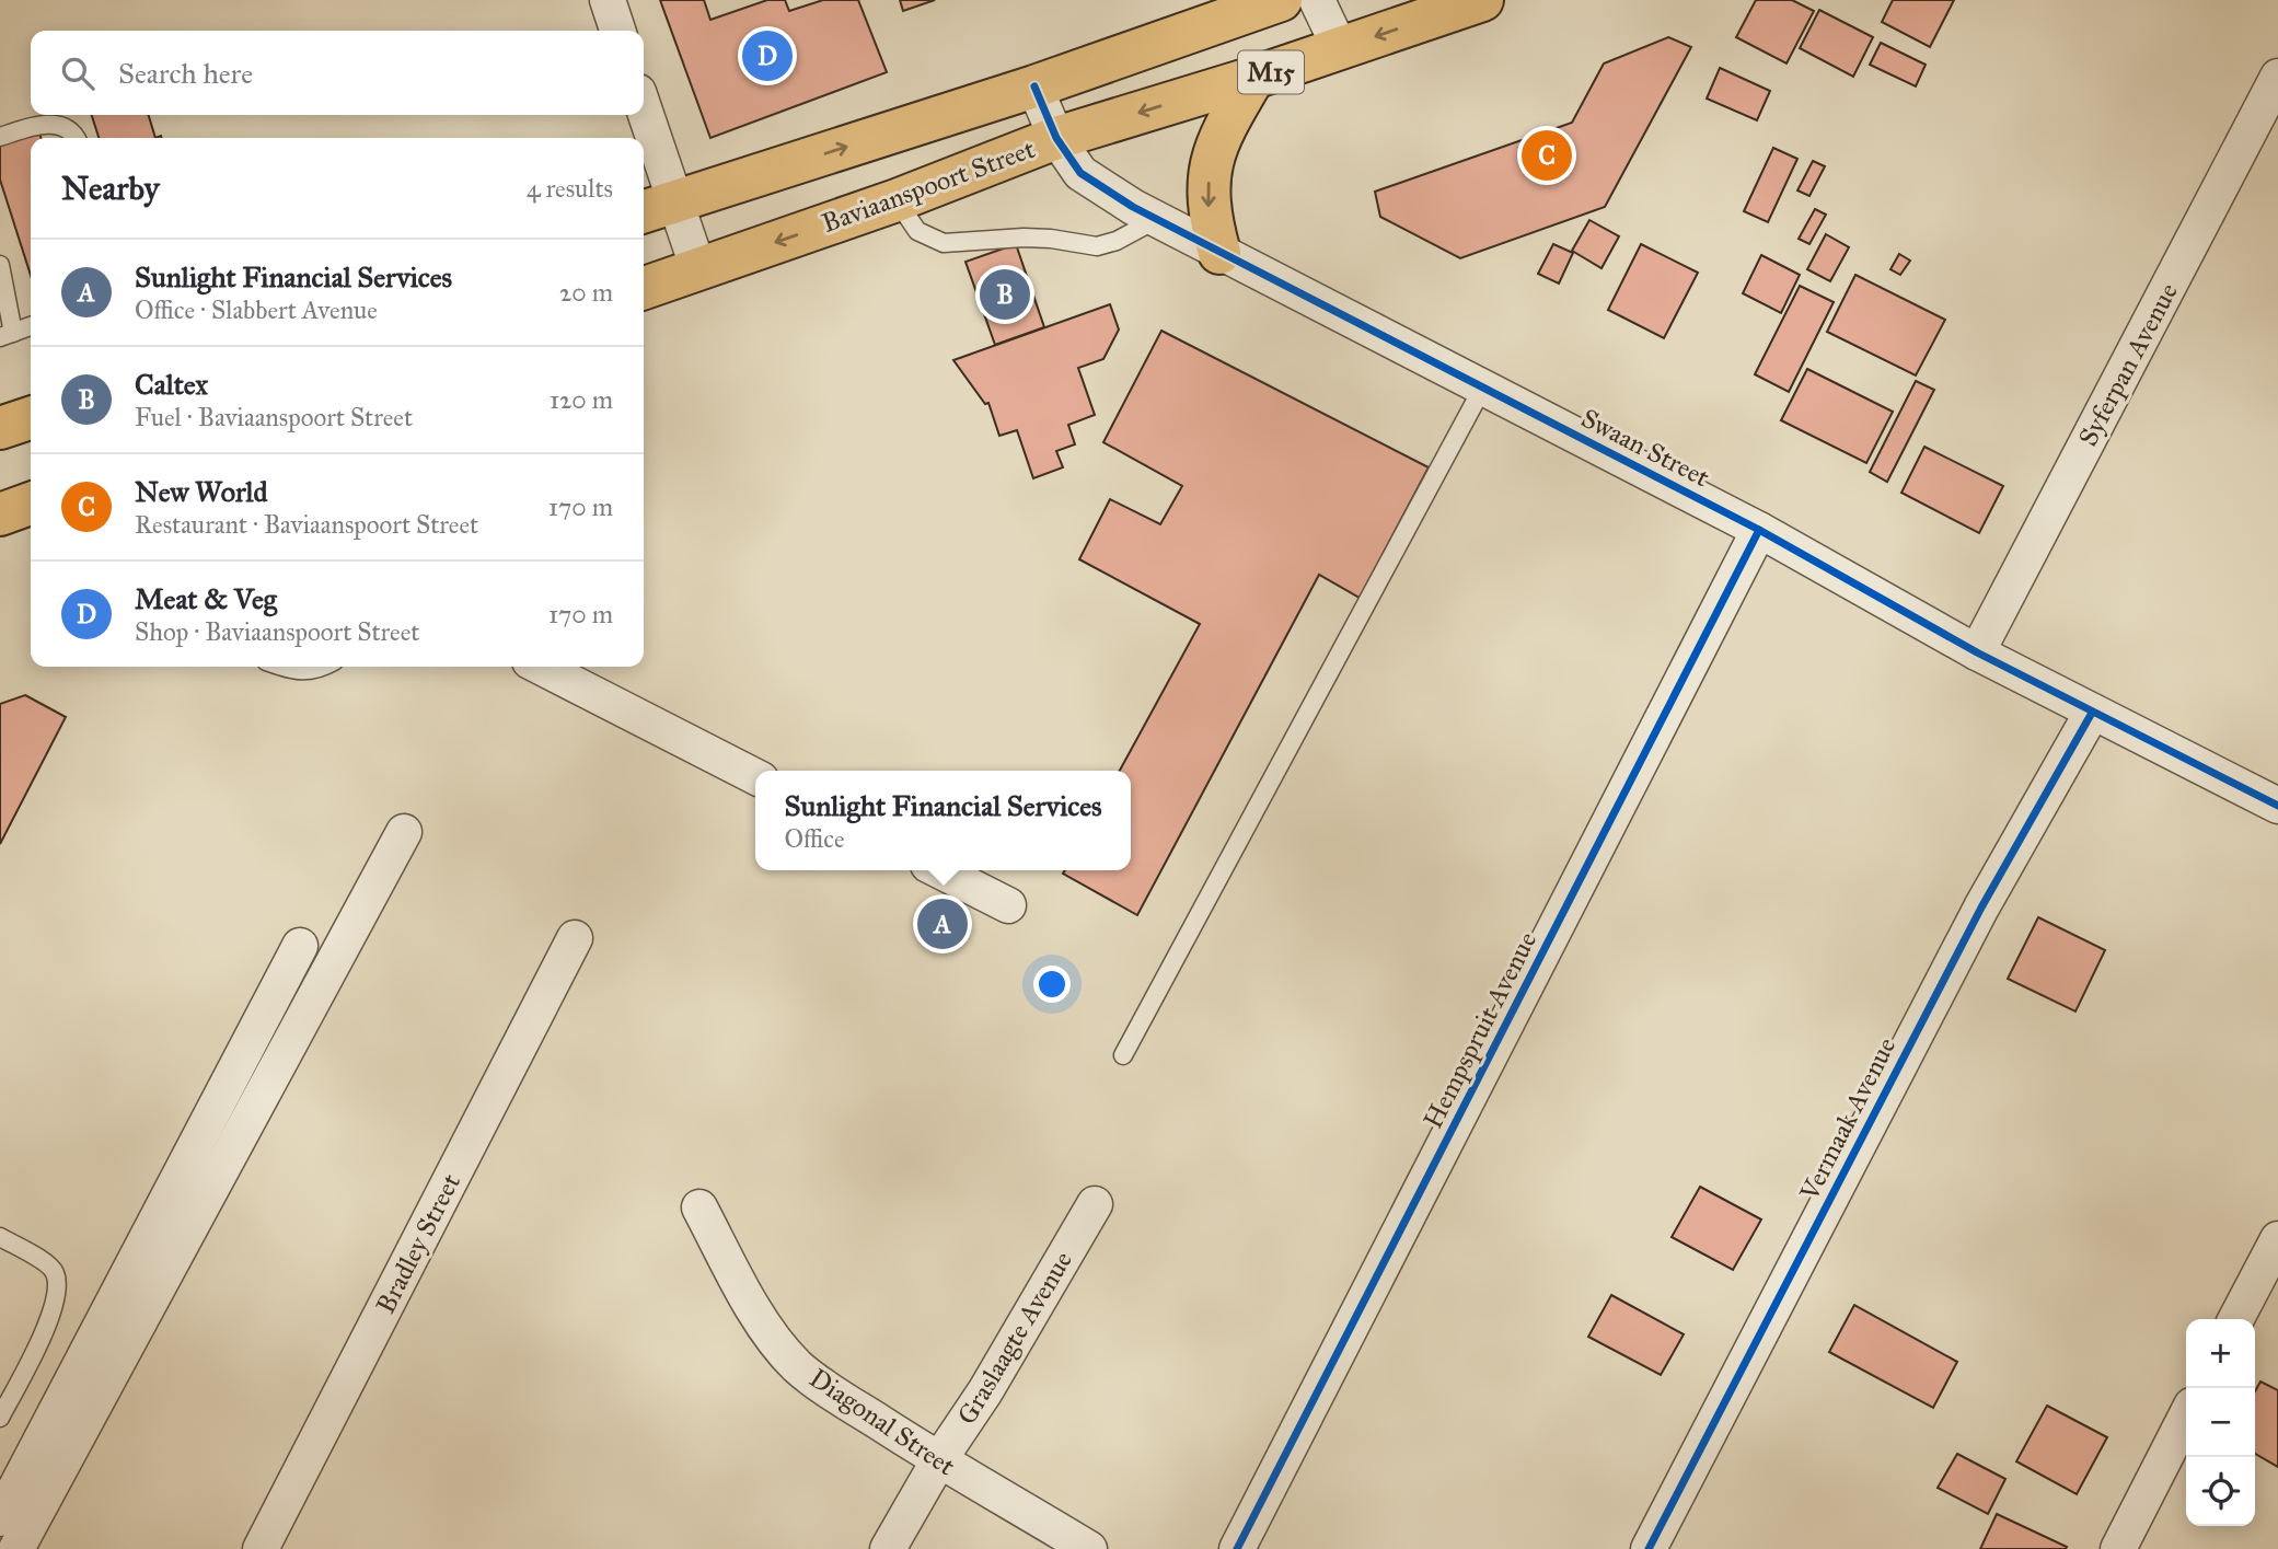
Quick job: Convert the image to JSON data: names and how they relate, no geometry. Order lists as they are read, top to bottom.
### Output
{
  "streets": {
    "main road": ["M15", "Baviaanspoort Street"],
    "street": [
      "Syferpan Avenue",
      "Swaan Street",
      "Hempspruit Avenue",
      "Vermaak Avenue",
      "Bradley Street",
      "Graslaagte Avenue",
      "Diagonal Street"
    ]
  },
  "crossings": [
    ["M15", "Swaan Street"],
    ["Baviaanspoort Street", "Swaan Street"],
    ["Syferpan Avenue", "Swaan Street"],
    ["Swaan Street", "Hempspruit Avenue"],
    ["Swaan Street", "Vermaak Avenue"],
    ["Graslaagte Avenue", "Diagonal Street"]
  ],
  "page": {
    "pins": [
      "D",
      "C",
      "B",
      "A"
    ],
    "search": "Search here",
    "heading": ["Nearby", "4 results"],
    "list": [
      {
        "mark": "A",
        "name": "Sunlight Financial Services",
        "note": "Office · Slabbert Avenue",
        "value": "20 m"
      },
      {
        "mark": "B",
        "name": "Caltex",
        "note": "Fuel · Baviaanspoort Street",
        "value": "120 m"
      },
      {
        "mark": "C",
        "name": "New World",
        "note": "Restaurant · Baviaanspoort Street",
        "value": "170 m"
      },
      {
        "mark": "D",
        "name": "Meat & Veg",
        "note": "Shop · Baviaanspoort Street",
        "value": "170 m"
      }
    ],
    "popup": ["Sunlight Financial Services", "Office"],
    "map_buttons": ["+", "−"]
  }
}
